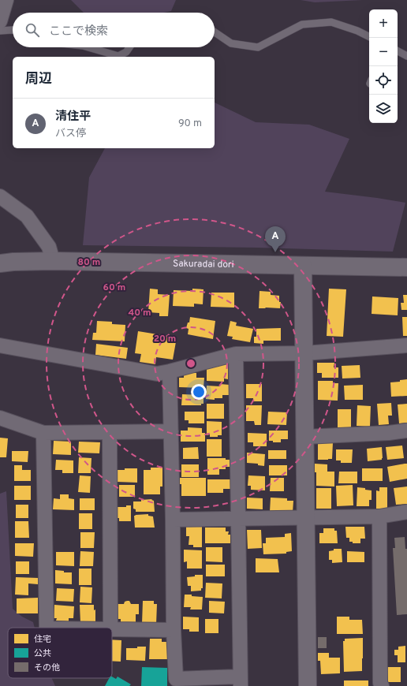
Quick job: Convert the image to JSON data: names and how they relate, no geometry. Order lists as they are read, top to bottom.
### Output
{
  "streets": {
    "street": ["Sakuradai dori"]
  },
  "legend": ["住宅", "公共", "その他"],
  "page": {
    "map_buttons": ["+", "−"],
    "search": "ここで検索",
    "heading": "周辺",
    "list": [
      {
        "mark": "A",
        "name": "清住平",
        "note": "バス停",
        "value": "90 m"
      }
    ],
    "pins": "A"
  },
  "rings": [
    "80 m",
    "60 m",
    "40 m",
    "20 m"
  ]
}
